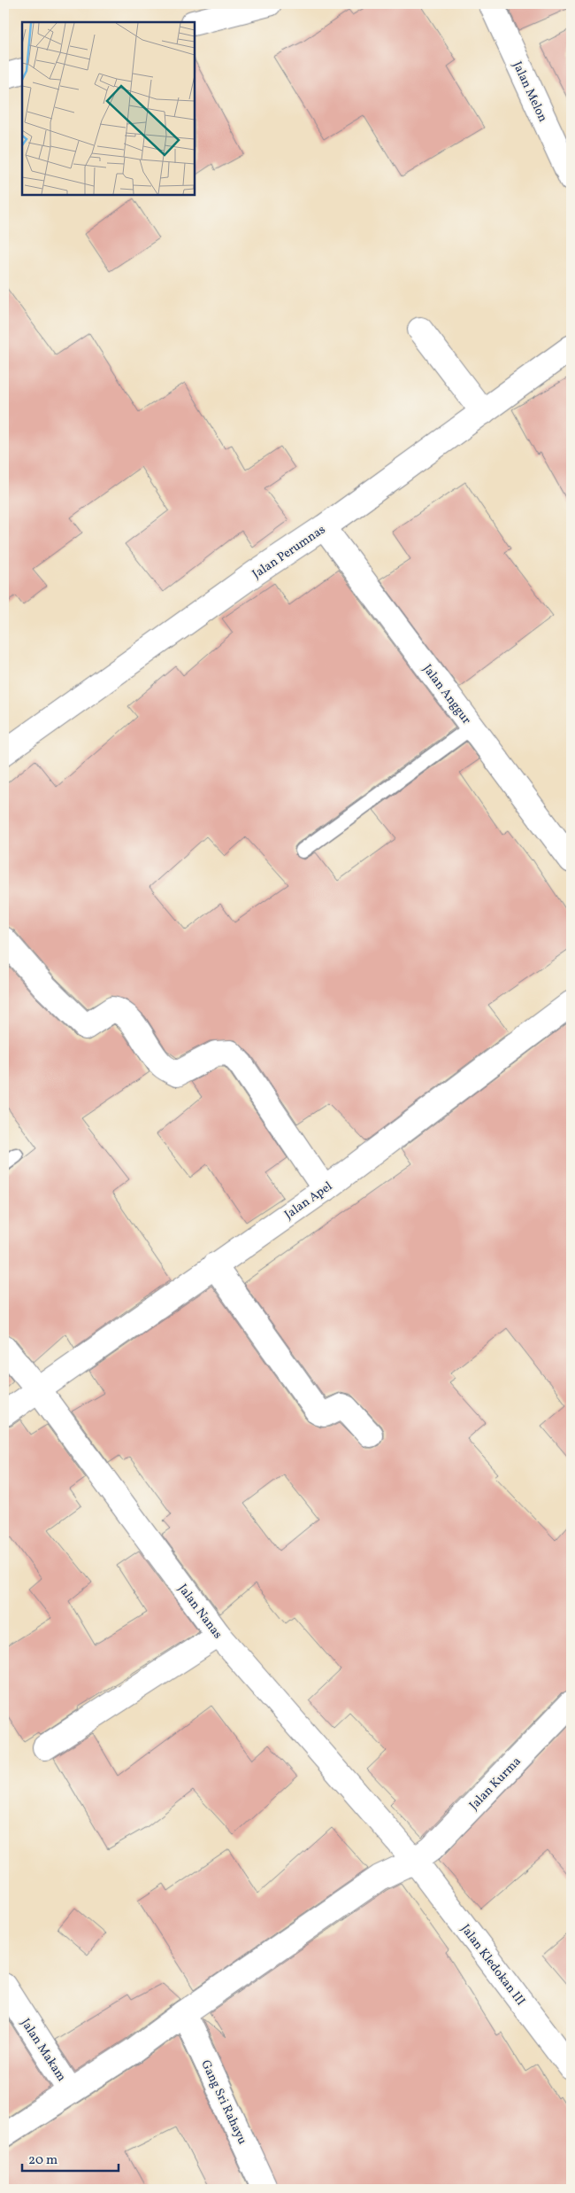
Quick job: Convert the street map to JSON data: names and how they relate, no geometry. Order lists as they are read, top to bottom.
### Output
{
  "streets": {
    "street": [
      "Jalan Melon",
      "Jalan Perumnas",
      "Jalan Anggur",
      "Jalan Apel",
      "Jalan Nanas",
      "Jalan Kurma",
      "Jalan Kledokan III",
      "Jalan Makam",
      "Gang Sri Rahayu"
    ]
  },
  "crossings": [
    ["Jalan Perumnas", "Jalan Anggur"],
    ["Jalan Apel", "Jalan Nanas"],
    ["Jalan Nanas", "Jalan Kurma"],
    ["Jalan Nanas", "Jalan Kledokan III"],
    ["Jalan Kurma", "Jalan Kledokan III"],
    ["Jalan Kurma", "Jalan Makam"],
    ["Jalan Kurma", "Gang Sri Rahayu"]
  ],
  "scale_bar": "20 m"
}
